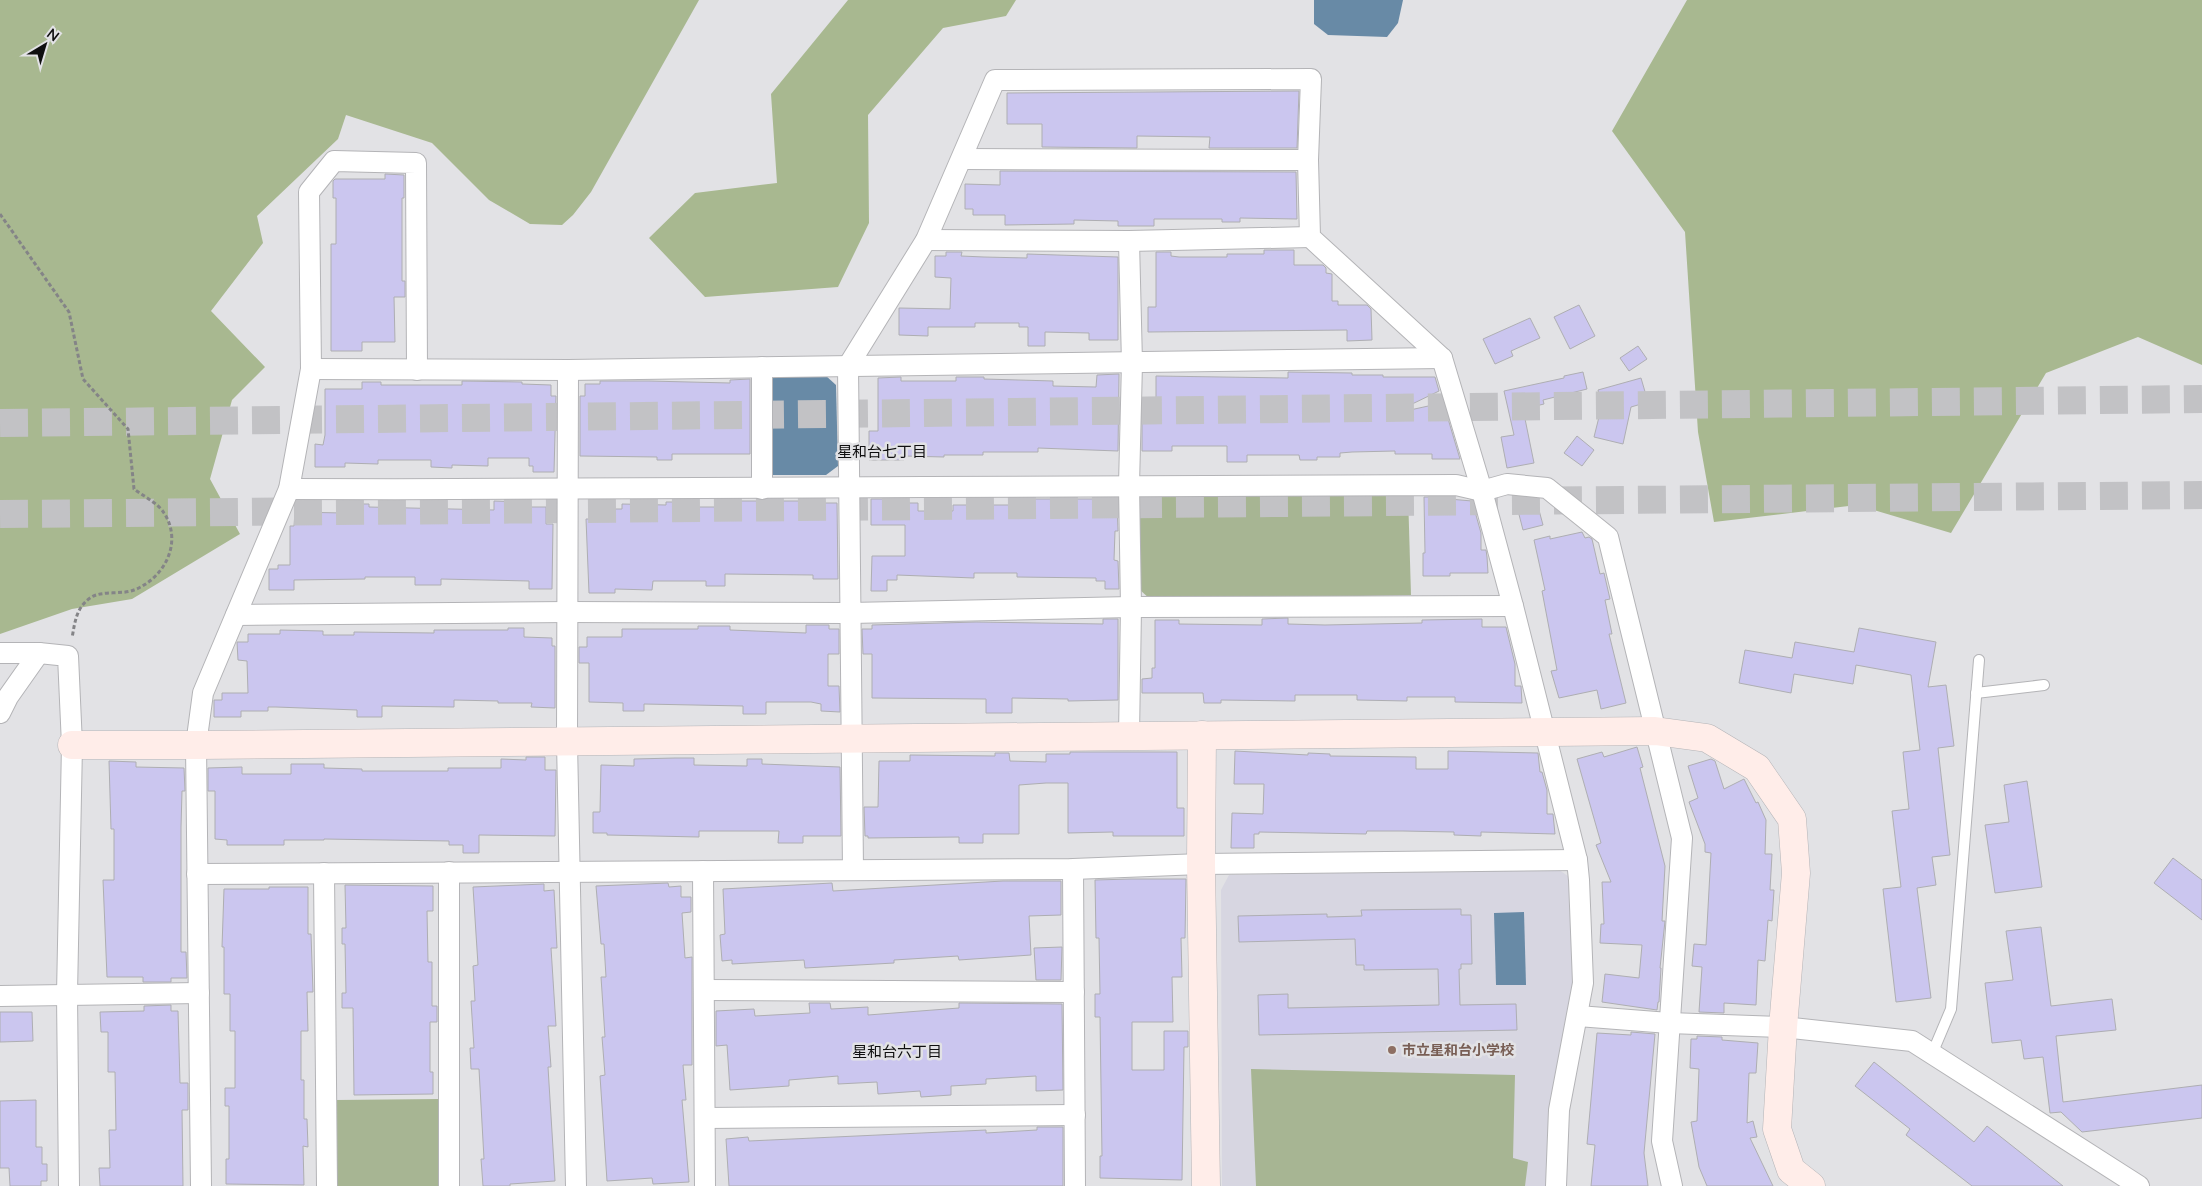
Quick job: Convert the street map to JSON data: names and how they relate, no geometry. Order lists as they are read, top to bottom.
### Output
{
  "districts": ["星和台七丁目", "星和台六丁目"],
  "places": ["市立星和台小学校"],
  "north": "top right"
}
